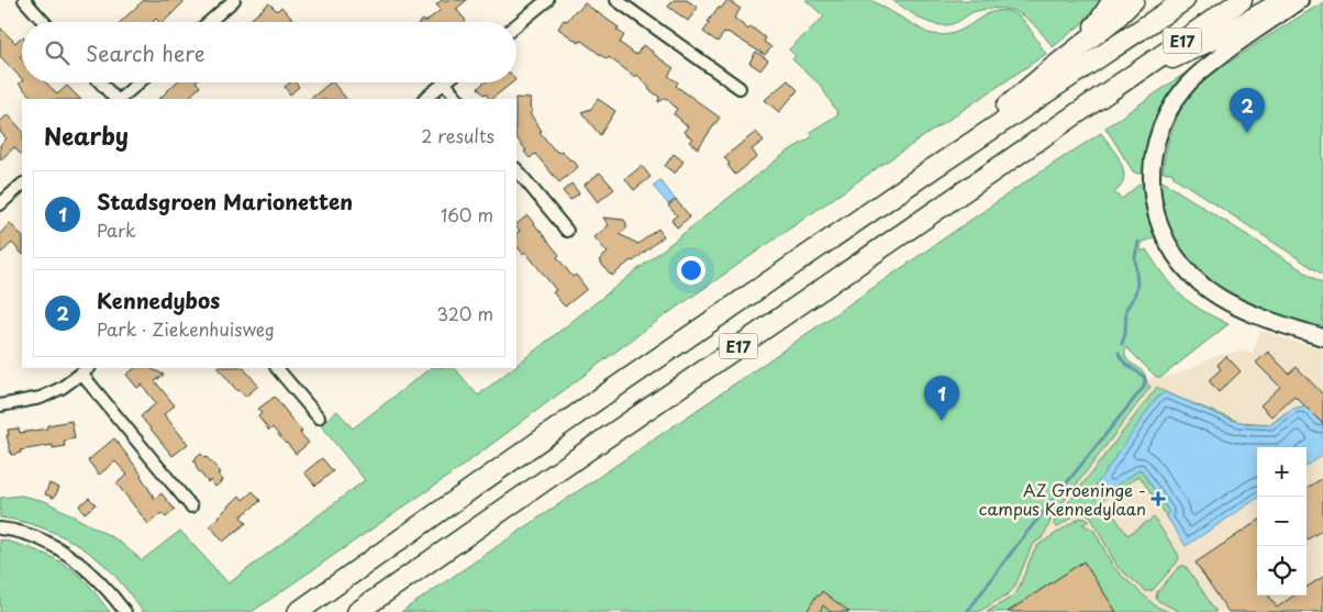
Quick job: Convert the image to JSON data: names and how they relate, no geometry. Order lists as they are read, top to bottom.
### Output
{
  "streets": {
    "highway": ["E17"]
  },
  "places": {
    "health": ["AZ Groeninge - campus Kennedylaan"]
  },
  "page": {
    "search": "Search here",
    "pins": ["2", "1"],
    "heading": ["Nearby", "2 results"],
    "list": [
      {
        "mark": "1",
        "name": "Stadsgroen Marionetten",
        "note": "Park",
        "value": "160 m"
      },
      {
        "mark": "2",
        "name": "Kennedybos",
        "note": "Park · Ziekenhuisweg",
        "value": "320 m"
      }
    ],
    "map_buttons": ["+", "−"]
  }
}
